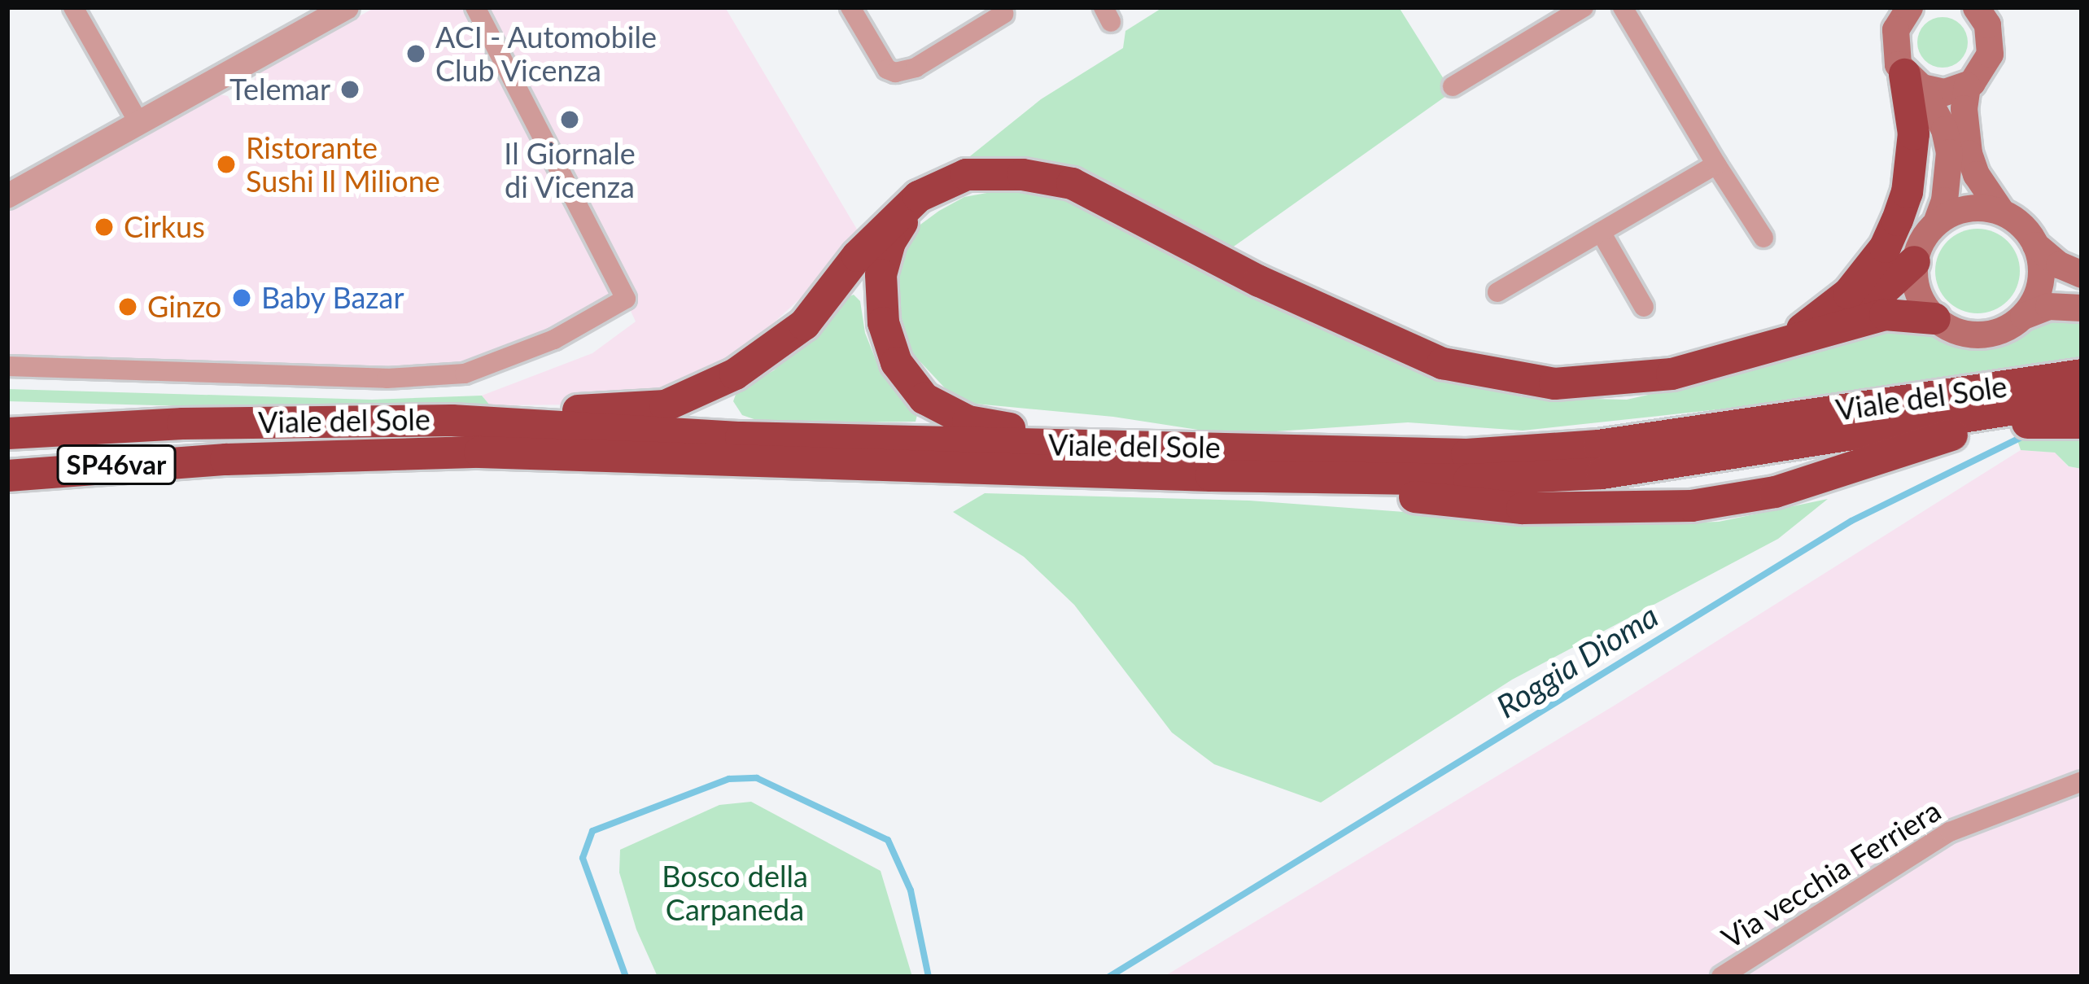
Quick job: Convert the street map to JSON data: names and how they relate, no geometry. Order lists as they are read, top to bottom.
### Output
{
  "streets": {
    "highway": ["Viale del Sole", "SP46var"],
    "street": ["Via vecchia Ferriera"]
  },
  "crossings": [
    ["Viale del Sole", "SP46var"]
  ],
  "water": ["Roggia Dioma"],
  "parks": ["Bosco della Carpaneda"],
  "places": [
    "ACI - Automobile Club Vicenza",
    "Telemar",
    "Il Giornale di Vicenza",
    "Ristorante Sushi Il Milione",
    "Cirkus",
    "Baby Bazar",
    "Ginzo"
  ]
}
